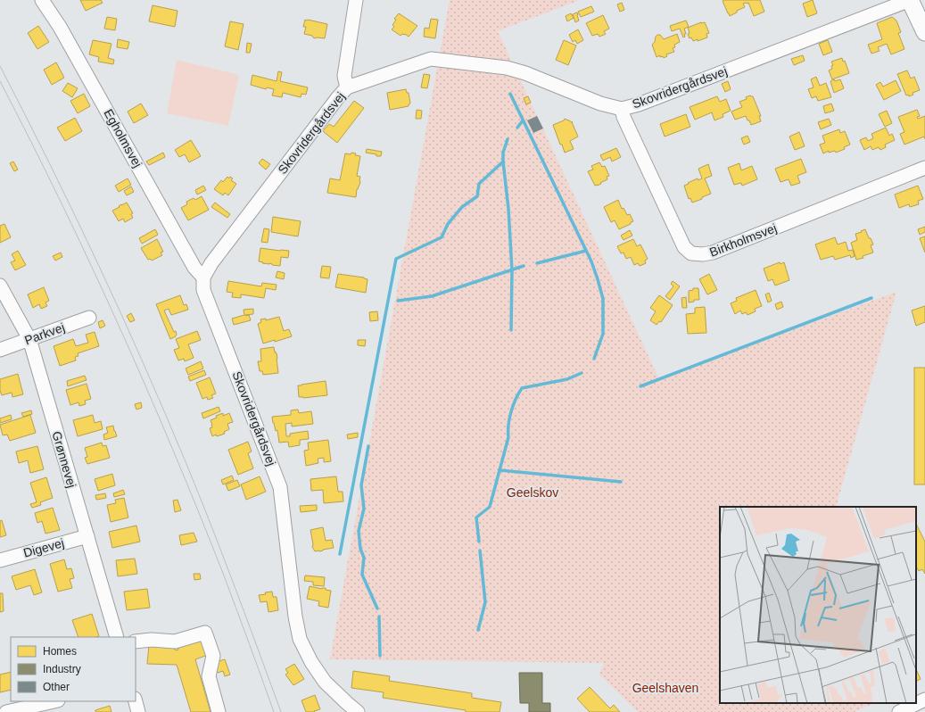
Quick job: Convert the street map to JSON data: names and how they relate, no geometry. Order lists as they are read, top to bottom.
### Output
{
  "streets": {
    "street": [
      "Skovridergårdsvej",
      "Egholmsvej",
      "Birkholmsvej",
      "Parkvej",
      "Grønnevej",
      "Digevej"
    ]
  },
  "crossings": [
    ["Skovridergårdsvej", "Egholmsvej"],
    ["Skovridergårdsvej", "Birkholmsvej"],
    ["Parkvej", "Grønnevej"],
    ["Grønnevej", "Digevej"]
  ],
  "parks": ["Geelskov", "Geelshaven"],
  "legend": ["Homes", "Industry", "Other"]
}
